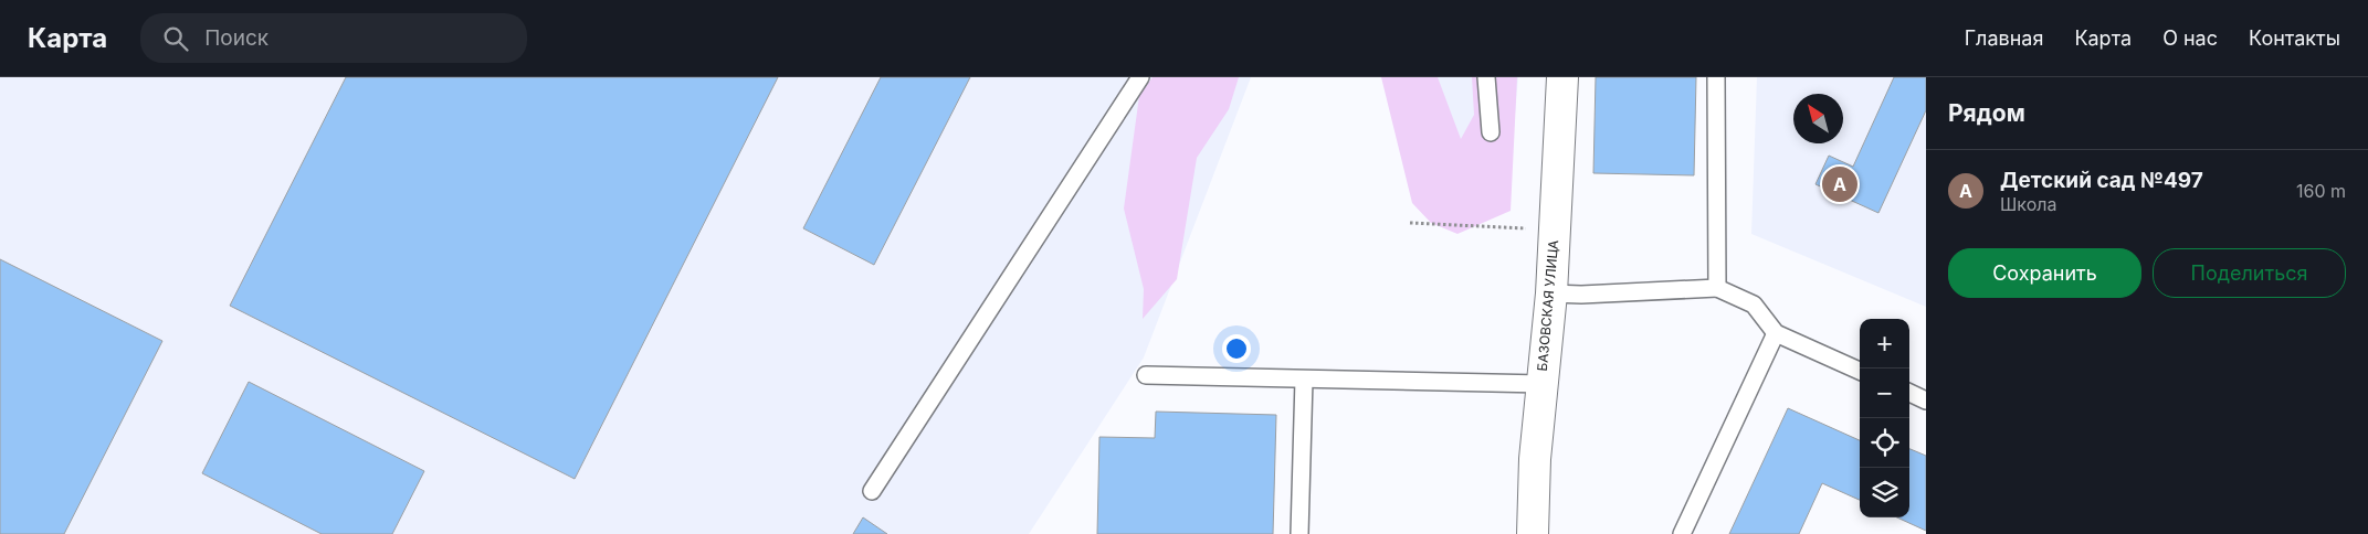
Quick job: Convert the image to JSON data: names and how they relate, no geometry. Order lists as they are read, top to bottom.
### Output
{
  "streets": {
    "street": ["БАЗОВСКАЯ УЛИЦА"]
  },
  "north": "top left",
  "page": {
    "header": "Карта",
    "search": "Поиск",
    "nav": [
      "Главная",
      "Карта",
      "О нас",
      "Контакты"
    ],
    "heading": "Рядом",
    "list": [
      {
        "mark": "A",
        "name": "Детский сад №497",
        "note": "Школа",
        "value": "160 m"
      }
    ],
    "pins": "A",
    "buttons": ["Сохранить", "Поделиться"],
    "map_buttons": ["+", "−"]
  }
}
